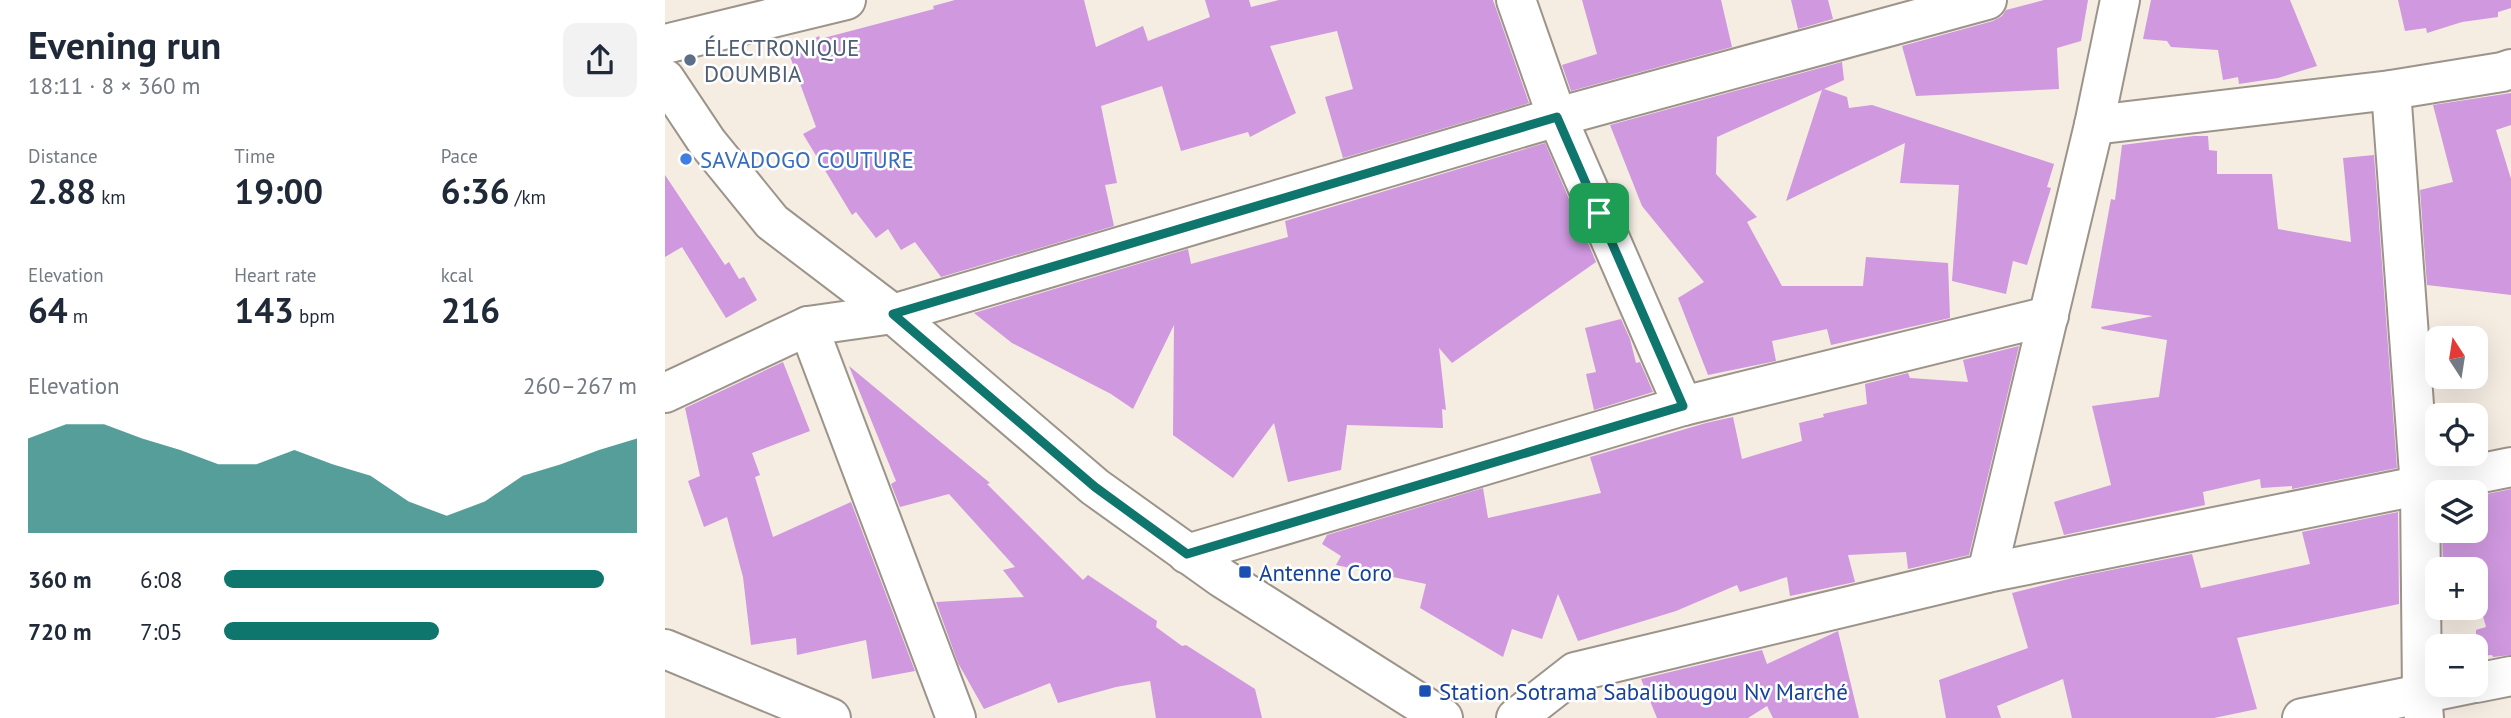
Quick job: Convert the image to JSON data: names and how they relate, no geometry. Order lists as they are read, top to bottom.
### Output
{
  "places": {
    "other": ["ÉLECTRONIQUE DOUMBIA", "SAVADOGO COUTURE"],
    "transit": ["Antenne Coro", "Station Sotrama Sabalibougou Nv Marché"]
  },
  "north": "top",
  "page": {
    "heading": ["Evening run", "18:11 · 8 × 360 m"],
    "stats": [
      ["Distance", "2.88 km"],
      ["Time", "19:00"],
      ["Pace", "6:36 /km"],
      ["Elevation", "64 m"],
      ["Heart rate", "143 bpm"],
      ["kcal", "216"]
    ],
    "map_buttons": ["+", "−"],
    "chart": ["Elevation", "260–267 m"],
    "list": [
      {
        "name": "360 m",
        "note": "6:08"
      },
      {
        "name": "720 m",
        "note": "7:05"
      }
    ]
  }
}
